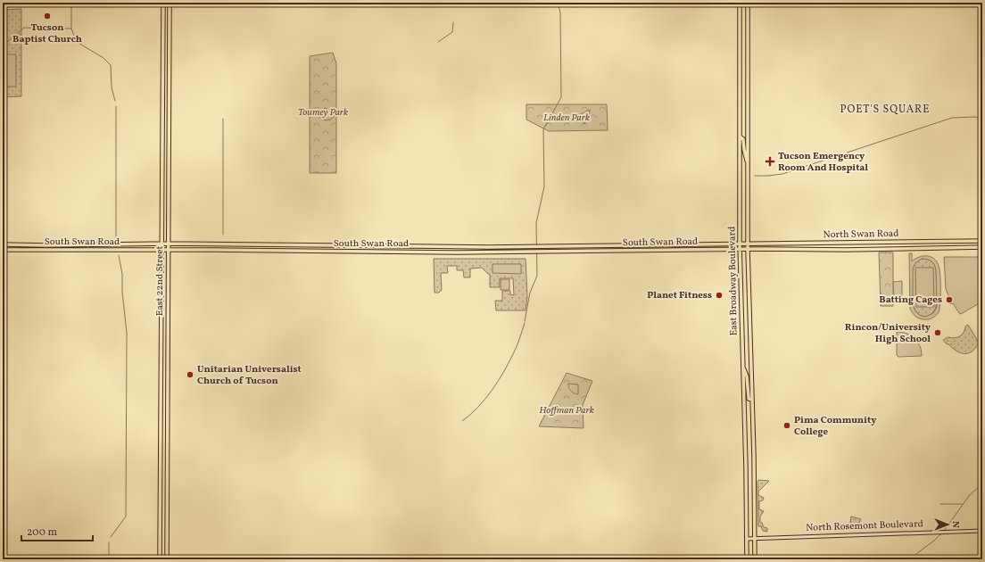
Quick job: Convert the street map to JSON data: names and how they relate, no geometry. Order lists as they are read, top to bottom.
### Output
{
  "streets": {
    "main road": [
      "North Swan Road",
      "South Swan Road",
      "East 22nd Street",
      "East Broadway Boulevard"
    ],
    "street": ["North Rosemont Boulevard"]
  },
  "crossings": [
    ["North Swan Road", "South Swan Road"],
    ["North Swan Road", "East Broadway Boulevard"],
    ["South Swan Road", "East 22nd Street"],
    ["South Swan Road", "East Broadway Boulevard"],
    ["East Broadway Boulevard", "North Rosemont Boulevard"]
  ],
  "districts": ["POET'S SQUARE"],
  "parks": ["Toumey Park", "Linden Park", "Hoffman Park"],
  "places": {
    "other": [
      "Tucson Baptist Church",
      "Planet Fitness",
      "Batting Cages",
      "Rincon/University High School",
      "Unitarian Universalist Church of Tucson",
      "Pima Community College"
    ],
    "health": ["Tucson Emergency Room And Hospital"]
  },
  "scale_bar": "200 m",
  "north": "right"
}
